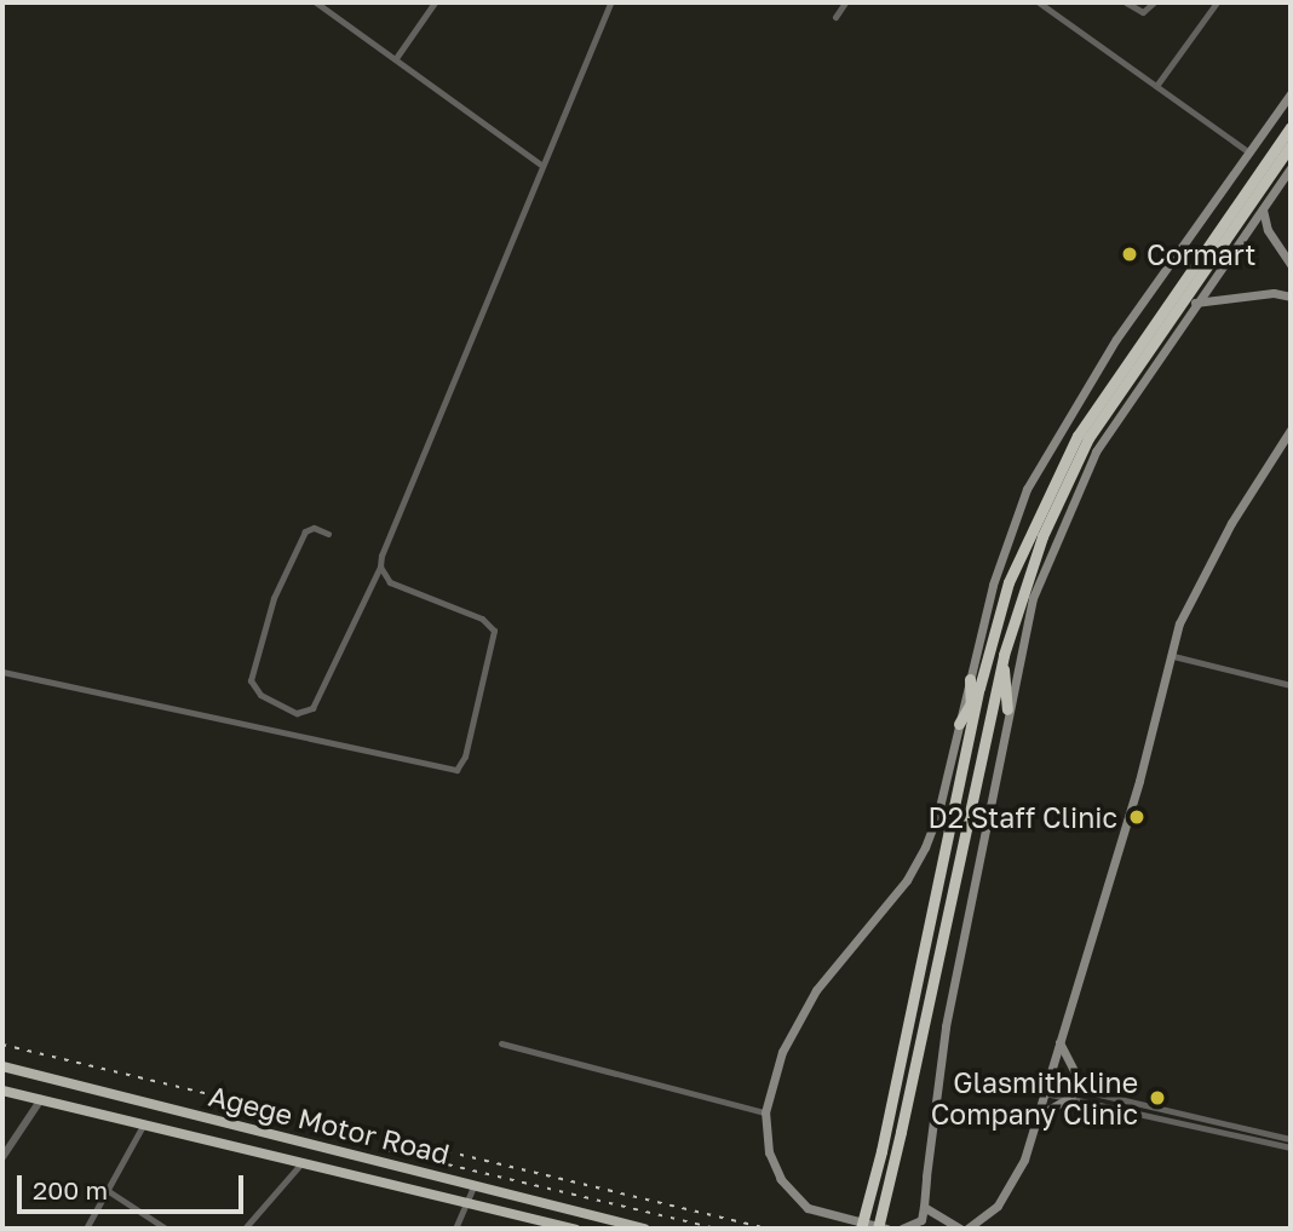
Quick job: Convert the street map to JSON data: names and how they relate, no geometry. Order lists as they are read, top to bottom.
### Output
{
  "streets": {
    "highway": ["Agege Motor Road"]
  },
  "places": ["Cormart", "D2 Staff Clinic", "Glasmithkline Company Clinic"],
  "scale_bar": "200 m"
}
